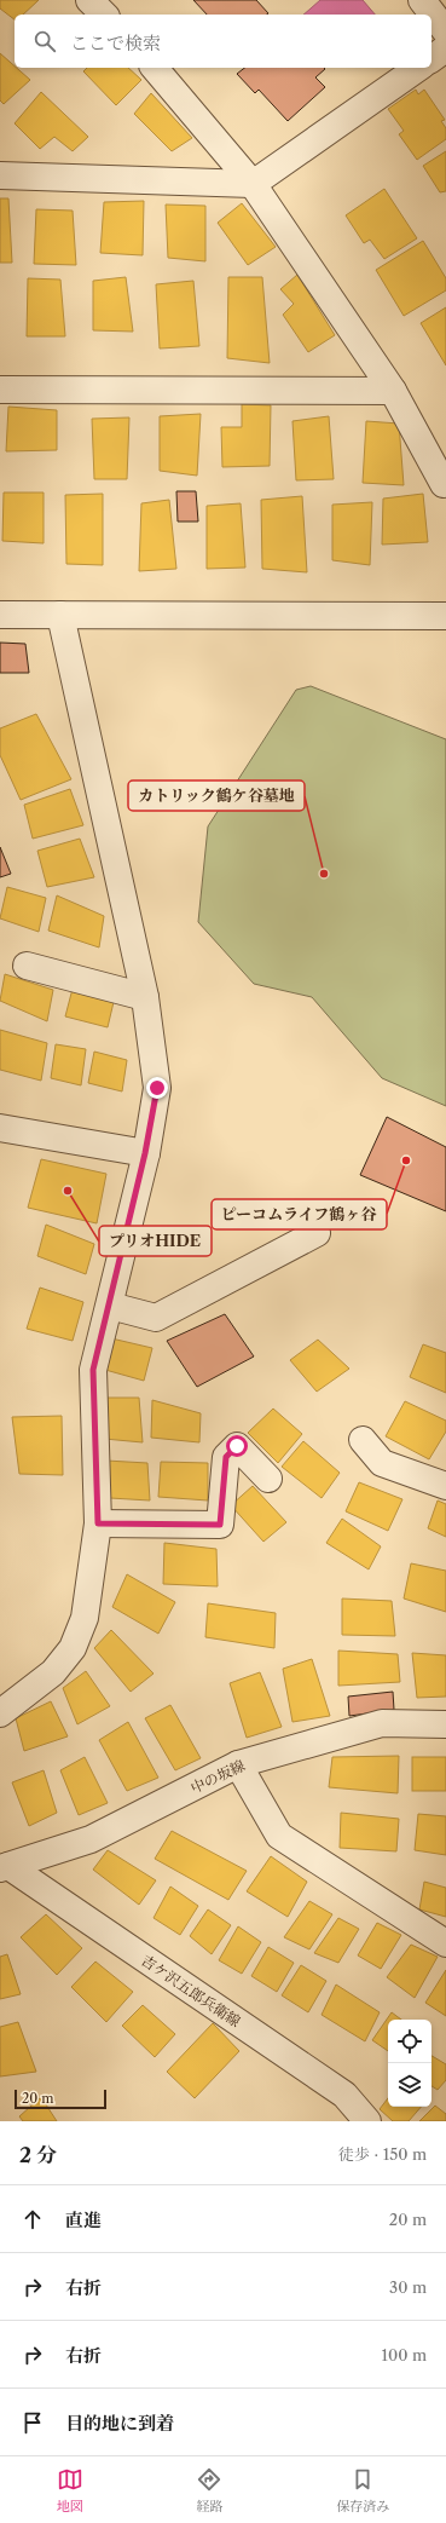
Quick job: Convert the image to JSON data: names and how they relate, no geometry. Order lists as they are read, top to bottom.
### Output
{
  "streets": {
    "street": ["中の坂線", "吉ケ沢五郎兵衛線"]
  },
  "crossings": [
    ["中の坂線", "吉ケ沢五郎兵衛線"]
  ],
  "places": ["カトリック鶴ケ谷墓地", "ピーコムライフ鶴ヶ谷", "プリオHIDE"],
  "scale_bar": "20 m",
  "page": {
    "search": "ここで検索",
    "scale": "20 m",
    "heading": ["2 分", "徒歩 · 150 m"],
    "list": [
      ["直進", "20 m"],
      ["右折", "30 m"],
      ["右折", "100 m"],
      "目的地に到着"
    ],
    "nav": ["地図", "経路", "保存済み"]
  }
}
